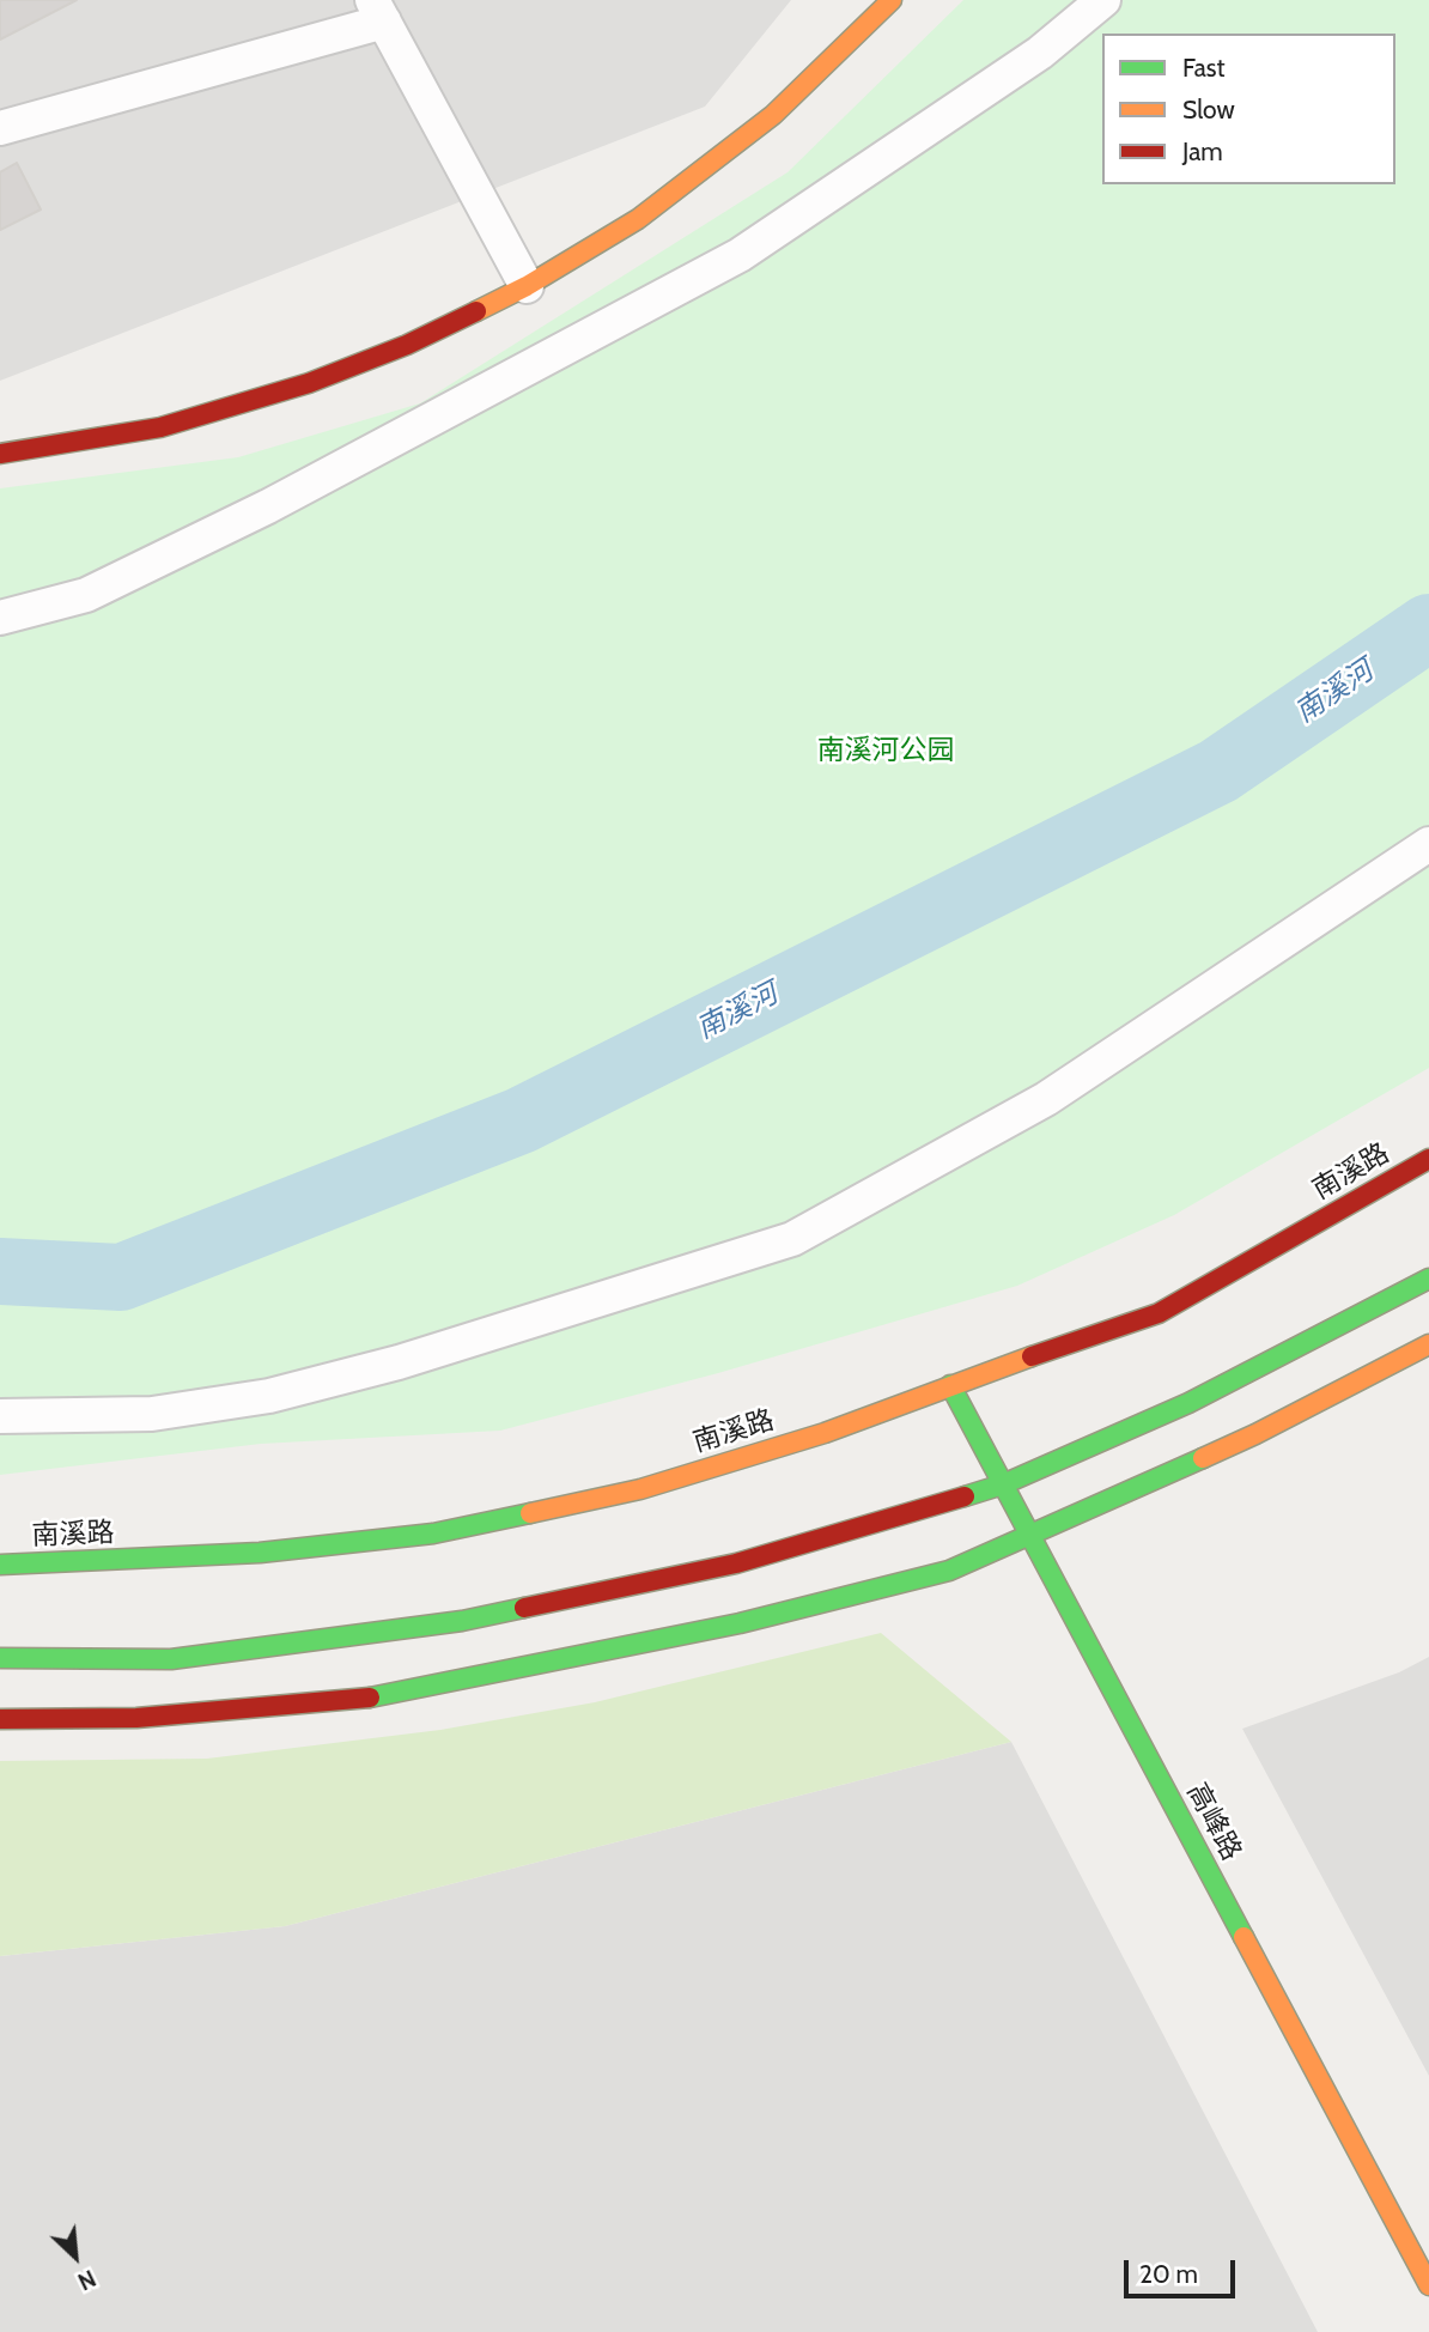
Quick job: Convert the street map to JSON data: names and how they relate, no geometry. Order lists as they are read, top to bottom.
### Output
{
  "streets": {
    "street": ["南溪路", "高峰路"]
  },
  "crossings": [
    ["南溪路", "高峰路"]
  ],
  "water": ["南溪河"],
  "parks": ["南溪河公园"],
  "legend": ["Fast", "Slow", "Jam"],
  "scale_bar": "20 m",
  "north": "bottom right"
}
